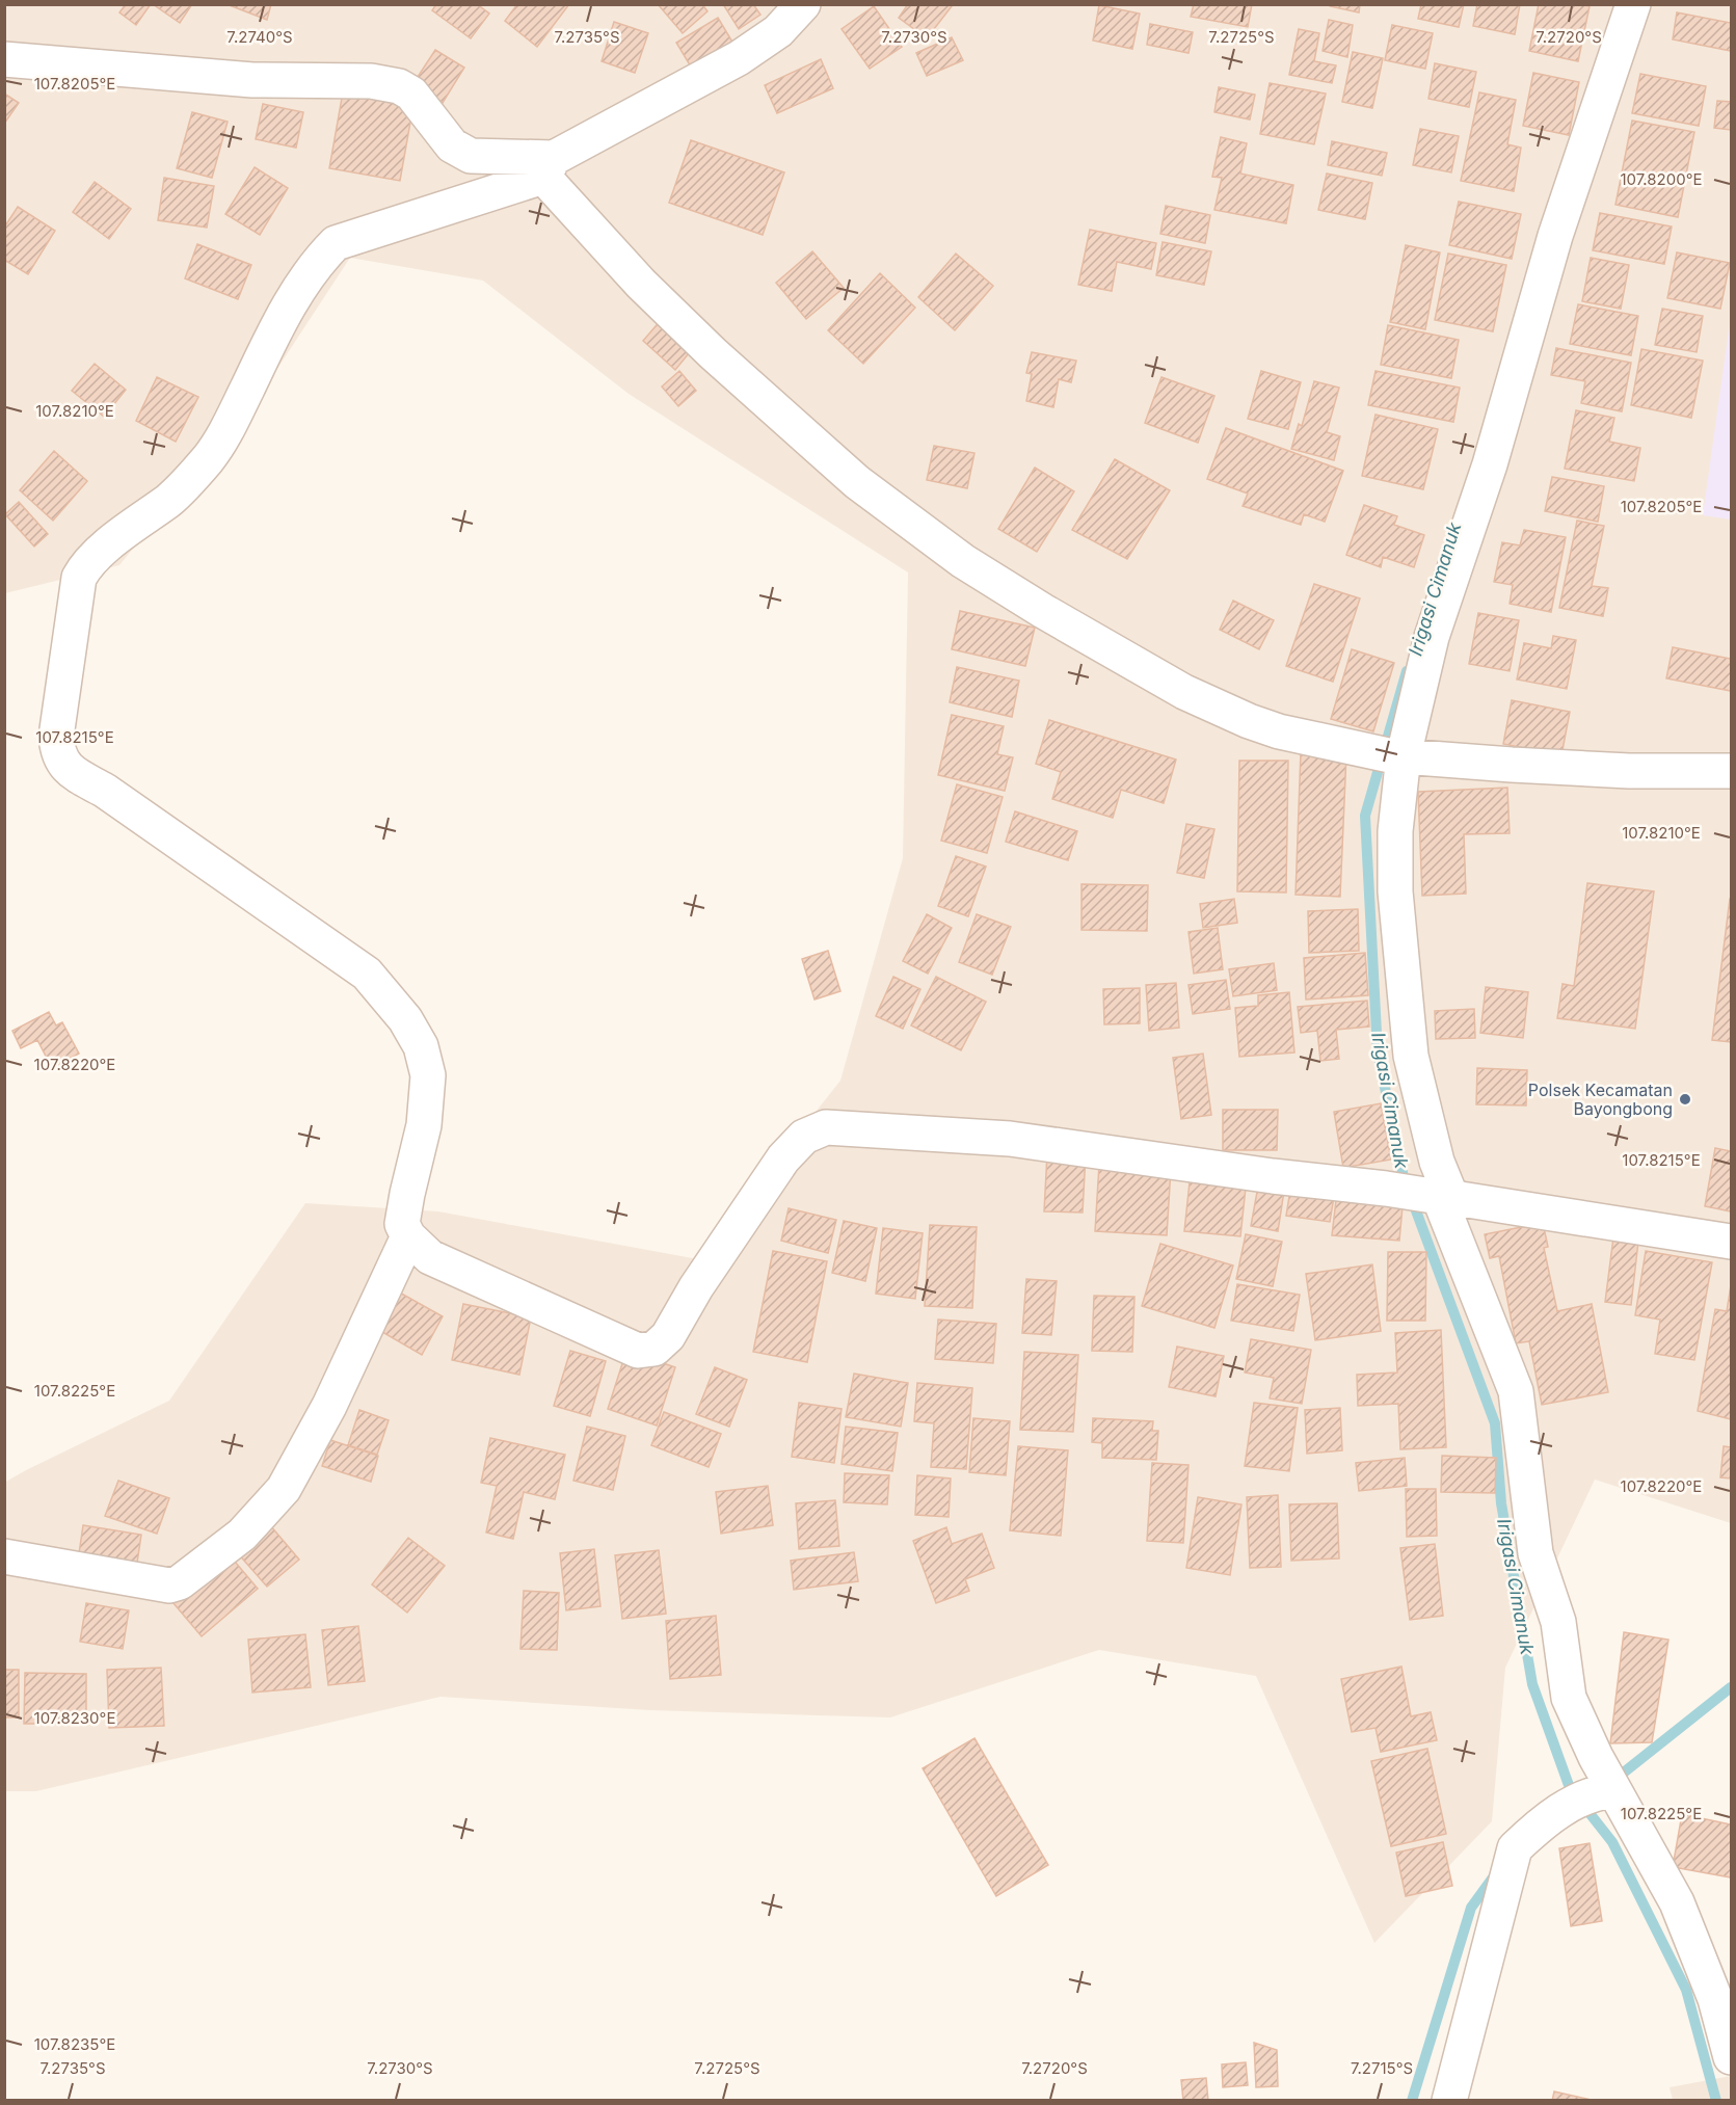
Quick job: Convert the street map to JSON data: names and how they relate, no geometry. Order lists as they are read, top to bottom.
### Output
{
  "water": ["Irigasi Cimanuk"],
  "places": ["Polsek Kecamatan Bayongbong"],
  "coordinates": [
    "7.2735°S",
    "7.2730°S",
    "7.2725°S",
    "7.2720°S",
    "7.2740°S",
    "107.8205°E",
    "107.8200°E",
    "107.8210°E",
    "107.8215°E",
    "107.8220°E",
    "107.8225°E",
    "107.8230°E",
    "107.8235°E",
    "7.2715°S"
  ]
}
